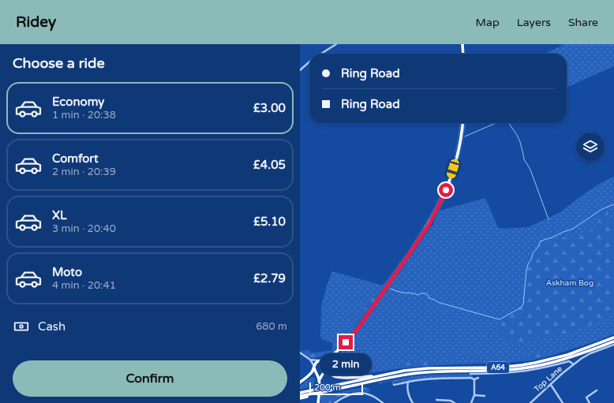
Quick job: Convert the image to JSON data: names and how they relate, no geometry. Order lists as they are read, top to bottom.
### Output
{
  "streets": {
    "highway": ["A64"],
    "street": ["Top Lane"]
  },
  "parks": ["Askham Bog"],
  "scale_bar": "200 m",
  "page": {
    "header": "Ridey",
    "nav": ["Map", "Layers", "Share"],
    "heading": "Choose a ride",
    "banner": ["Ring Road", "Ring Road"],
    "list": [
      {
        "name": "Economy",
        "note": "1 min · 20:38",
        "value": "£3.00"
      },
      {
        "name": "Comfort",
        "note": "2 min · 20:39",
        "value": "£4.05"
      },
      {
        "name": "XL",
        "note": "3 min · 20:40",
        "value": "£5.10"
      },
      {
        "name": "Moto",
        "note": "4 min · 20:41",
        "value": "£2.79"
      }
    ],
    "pay": ["Cash", "680 m"],
    "bubble": "2 min",
    "buttons": "Confirm",
    "scale": "200 m"
  }
}
